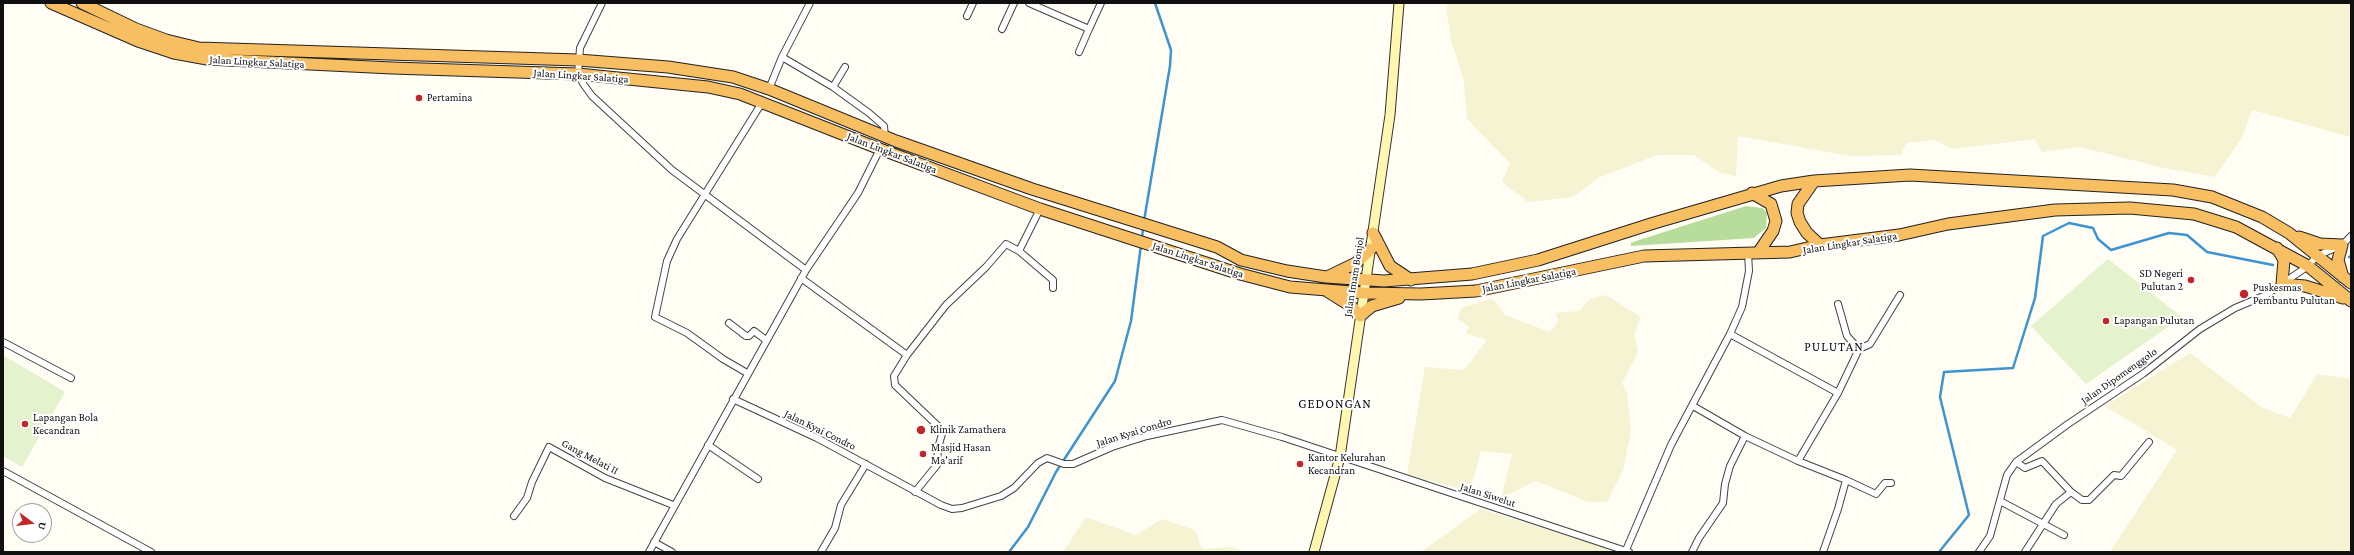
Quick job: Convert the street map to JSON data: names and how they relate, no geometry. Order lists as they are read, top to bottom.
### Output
{
  "streets": {
    "highway": ["Jalan Lingkar Salatiga"],
    "main road": ["Jalan Imam Bonjol"],
    "street": [
      "Jalan Dipomenggolo",
      "Jalan Kyai Condro",
      "Gang Melati II",
      "Jalan Siwelut"
    ]
  },
  "crossings": [
    ["Jalan Lingkar Salatiga", "Jalan Imam Bonjol"],
    ["Jalan Lingkar Salatiga", "Jalan Dipomenggolo"],
    ["Jalan Imam Bonjol", "Jalan Kyai Condro"],
    ["Jalan Imam Bonjol", "Jalan Siwelut"],
    ["Jalan Kyai Condro", "Jalan Siwelut"]
  ],
  "districts": ["PULUTAN", "GEDONGAN"],
  "places": [
    "Pertamina",
    "SD Negeri Pulutan 2",
    "Puskesmas Pembantu Pulutan",
    "Lapangan Pulutan",
    "Lapangan Bola Kecandran",
    "Klinik Zamathera",
    "Masjid Hasan Ma'arif",
    "Kantor Kelurahan Kecandran"
  ],
  "north": "right"
}
